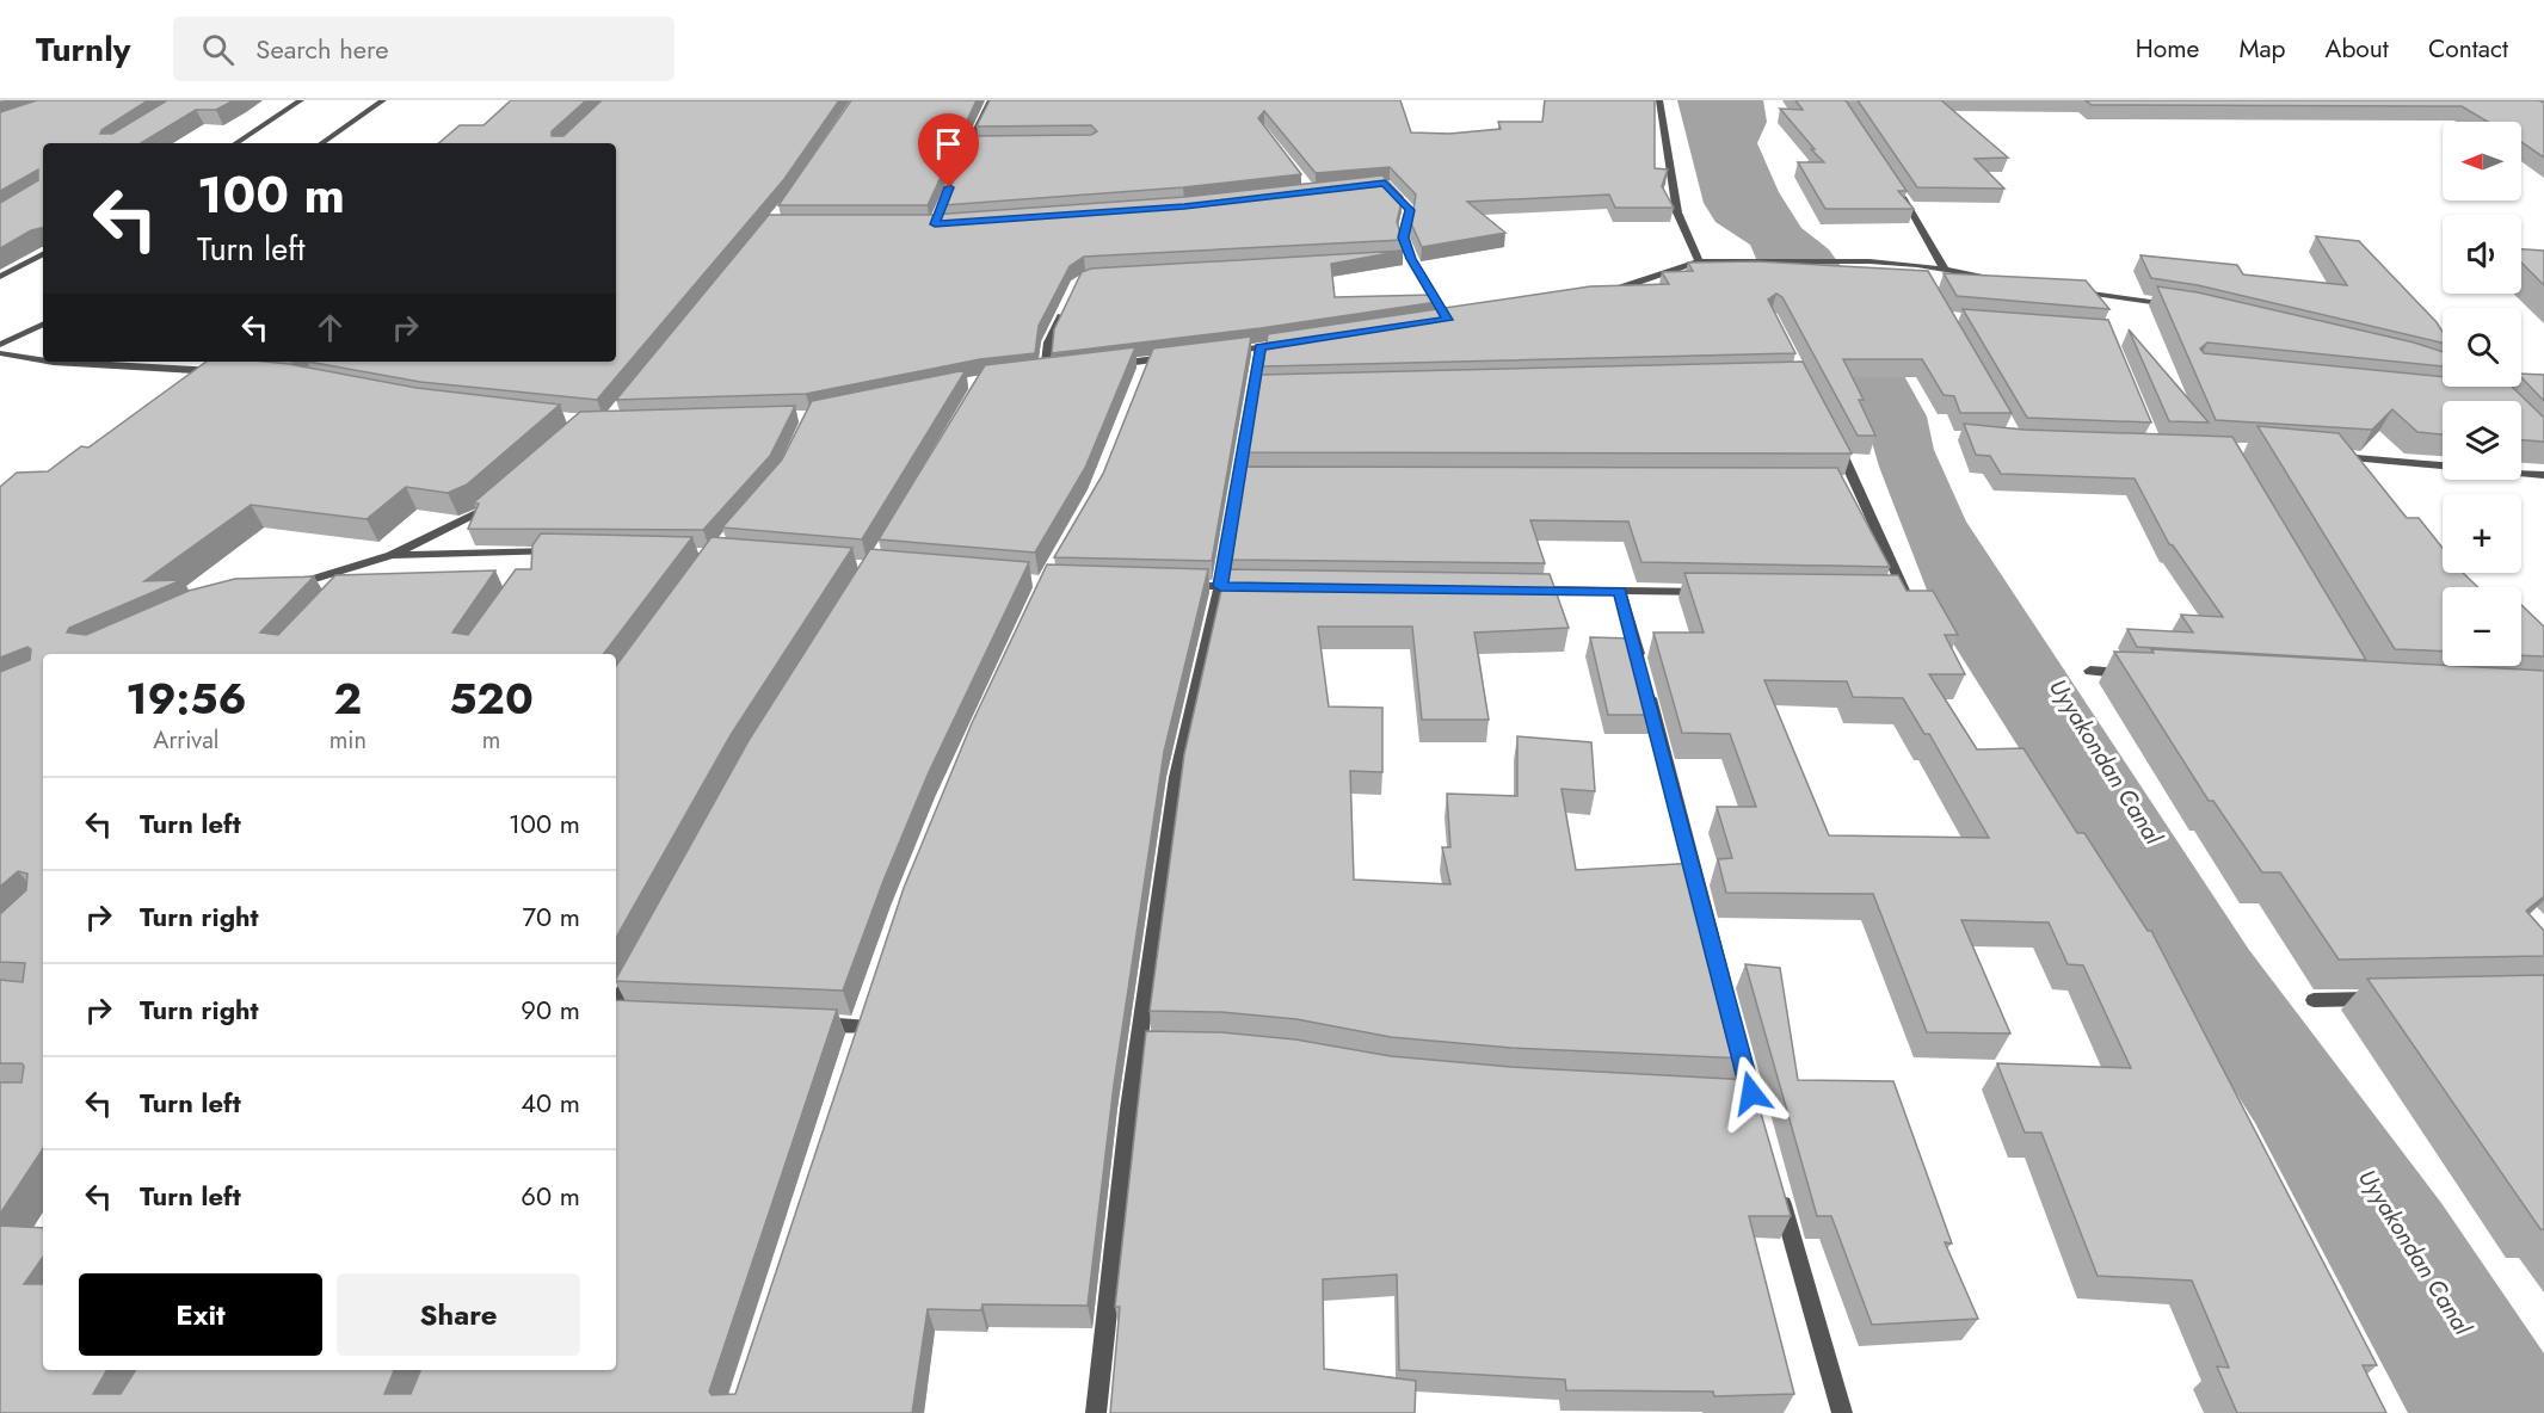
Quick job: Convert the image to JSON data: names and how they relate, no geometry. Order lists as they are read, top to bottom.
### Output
{
  "water": ["Uyyakondan Canal"],
  "north": "left",
  "page": {
    "header": "Turnly",
    "search": "Search here",
    "nav": [
      "Home",
      "Map",
      "About",
      "Contact"
    ],
    "map_buttons": ["+", "−"],
    "turn": ["100 m", "Turn left"],
    "eta": [
      "19:56",
      "Arrival",
      "2",
      "min",
      "520",
      "m"
    ],
    "list": [
      {
        "name": "Turn left",
        "value": "100 m"
      },
      {
        "name": "Turn right",
        "value": "70 m"
      },
      {
        "name": "Turn right",
        "value": "90 m"
      },
      {
        "name": "Turn left",
        "value": "40 m"
      },
      {
        "name": "Turn left",
        "value": "60 m"
      }
    ],
    "buttons": ["Exit", "Share"]
  }
}
